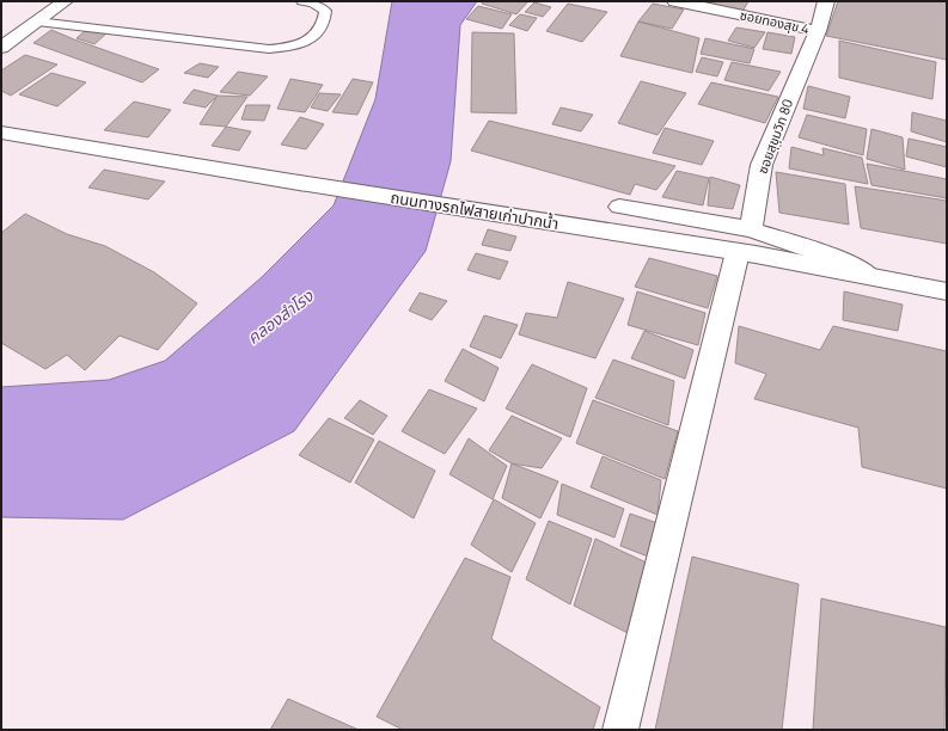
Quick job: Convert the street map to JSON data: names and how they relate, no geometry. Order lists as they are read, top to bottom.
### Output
{
  "streets": {
    "street": ["ซอยทองสุข 4", "ซอยสุขุมวิท 80", "ถนนทางรถไฟสายเก่าปากน้ำ"]
  },
  "crossings": [
    ["ซอยทองสุข 4", "ซอยสุขุมวิท 80"],
    ["ซอยสุขุมวิท 80", "ถนนทางรถไฟสายเก่าปากน้ำ"]
  ],
  "water": ["คลองสำโรง"]
}
